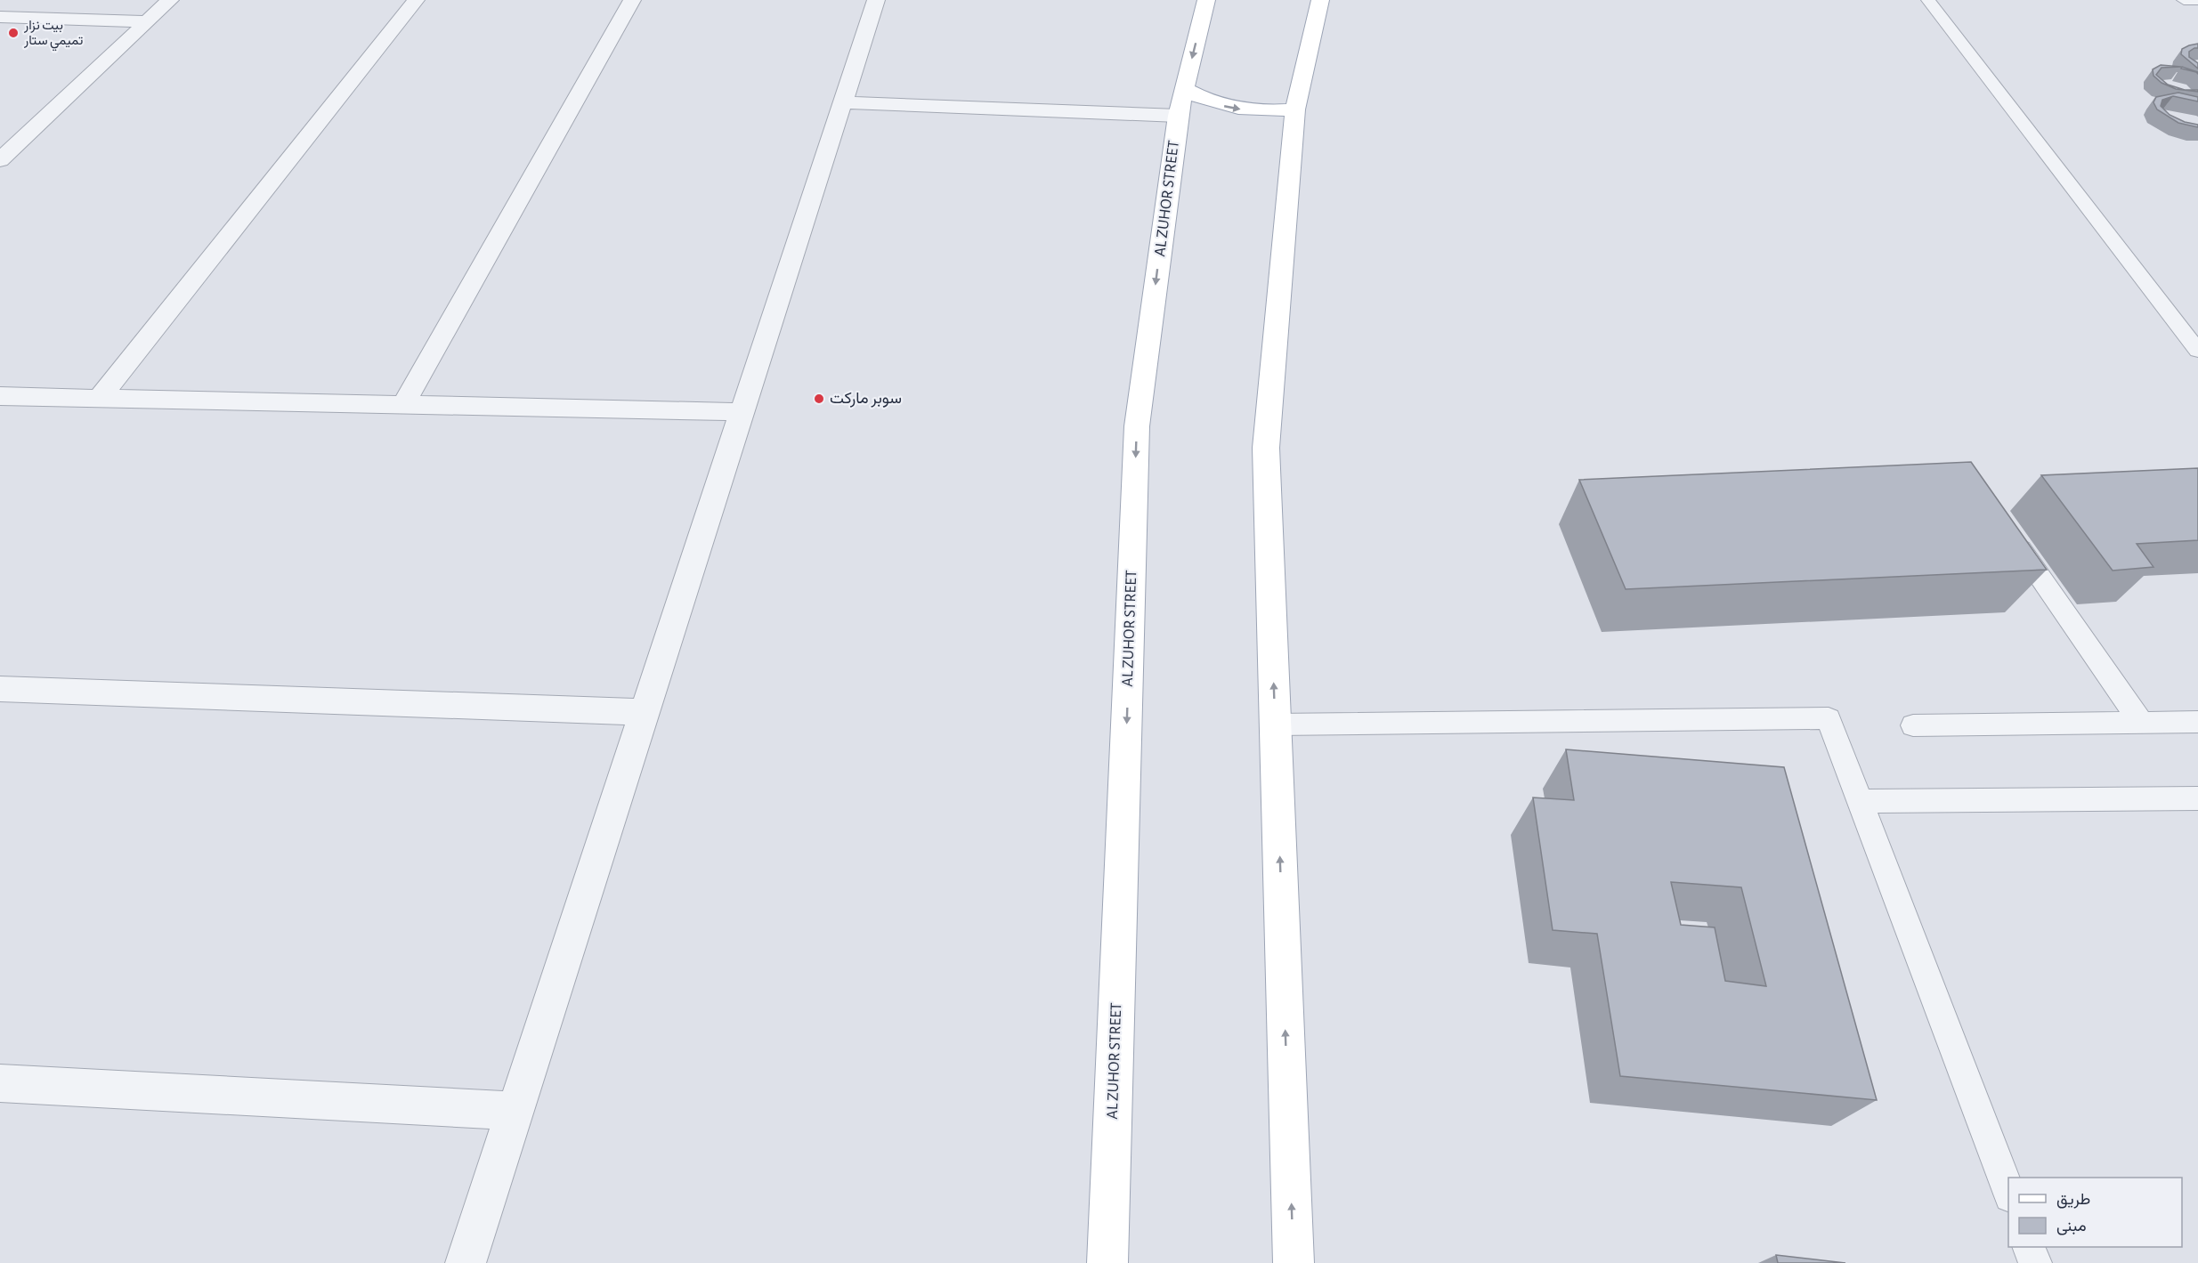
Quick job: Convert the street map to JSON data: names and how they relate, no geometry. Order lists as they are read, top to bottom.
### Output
{
  "streets": {
    "main road": ["AL ZUHOR STREET"]
  },
  "places": ["بيت نزار تميمي ستار", "سوبر ماركت"],
  "legend": ["طريق", "مبنى"]
}
